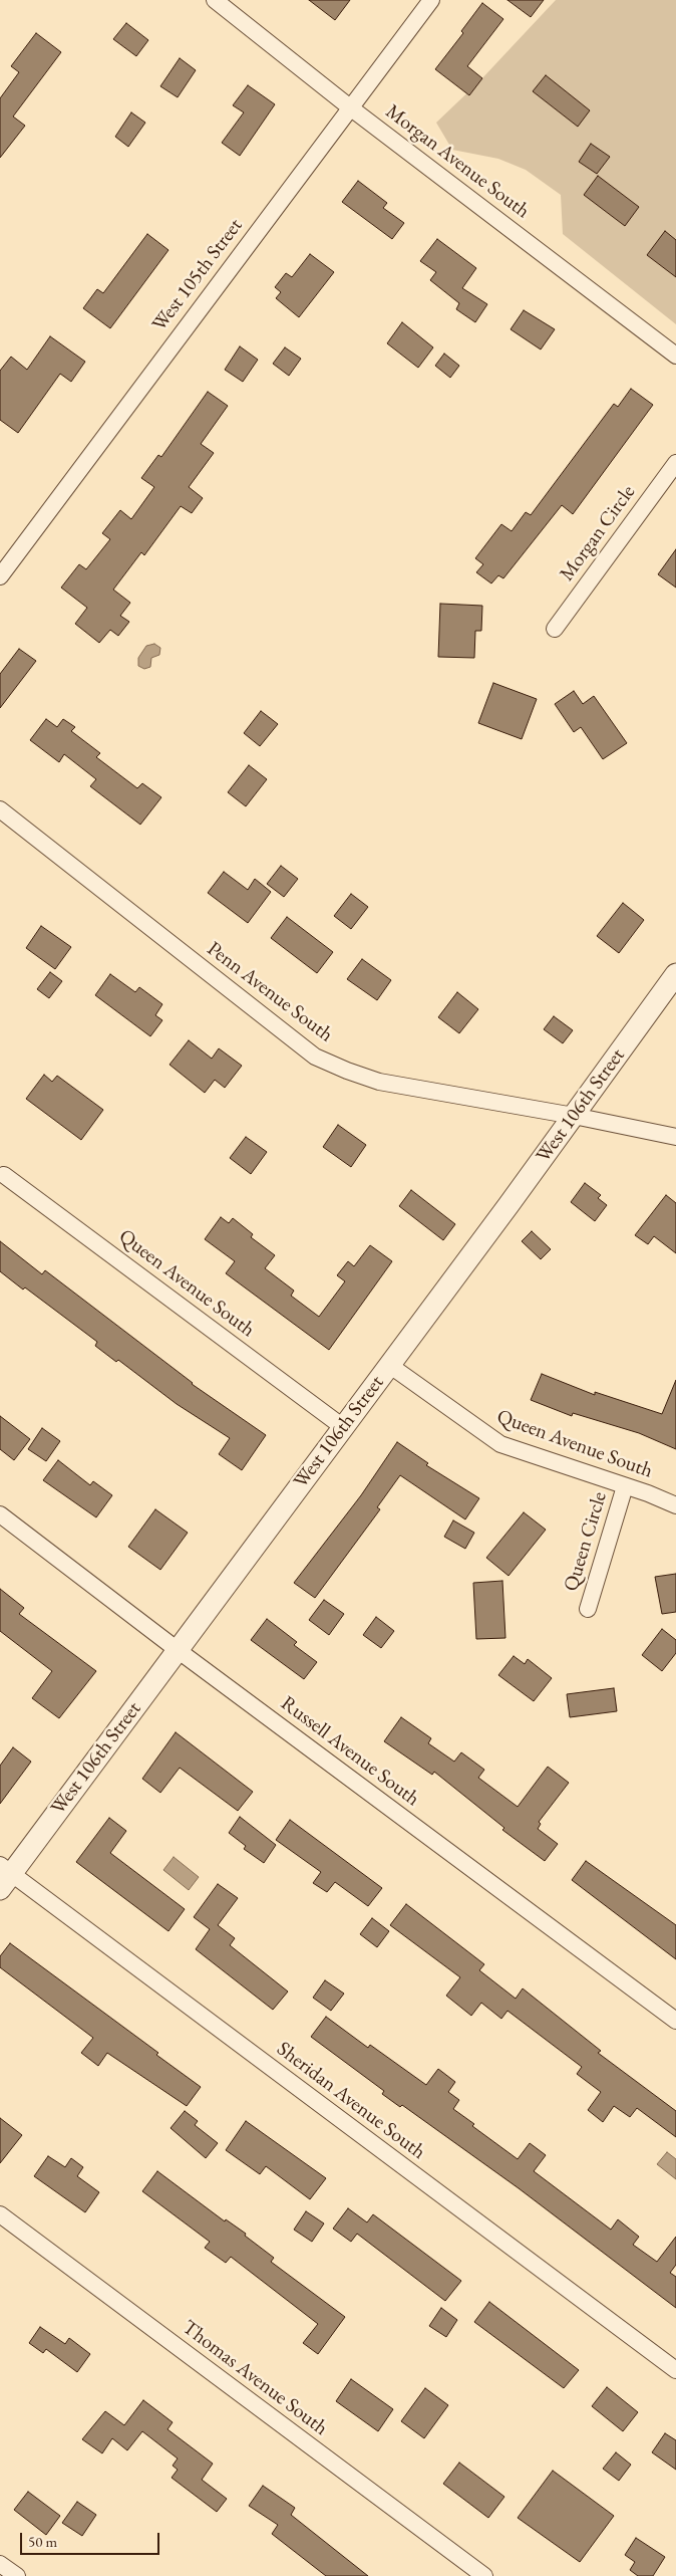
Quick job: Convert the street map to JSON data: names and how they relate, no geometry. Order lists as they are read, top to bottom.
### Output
{
  "streets": {
    "street": [
      "Morgan Avenue South",
      "West 105th Street",
      "Morgan Circle",
      "Penn Avenue South",
      "West 106th Street",
      "Queen Avenue South",
      "Queen Circle",
      "Russell Avenue South",
      "Sheridan Avenue South",
      "Thomas Avenue South"
    ]
  },
  "crossings": [
    ["Morgan Avenue South", "West 105th Street"],
    ["Penn Avenue South", "West 106th Street"],
    ["West 106th Street", "Queen Avenue South"],
    ["West 106th Street", "Russell Avenue South"],
    ["West 106th Street", "Sheridan Avenue South"],
    ["Queen Avenue South", "Queen Circle"]
  ],
  "scale_bar": "50 m"
}
